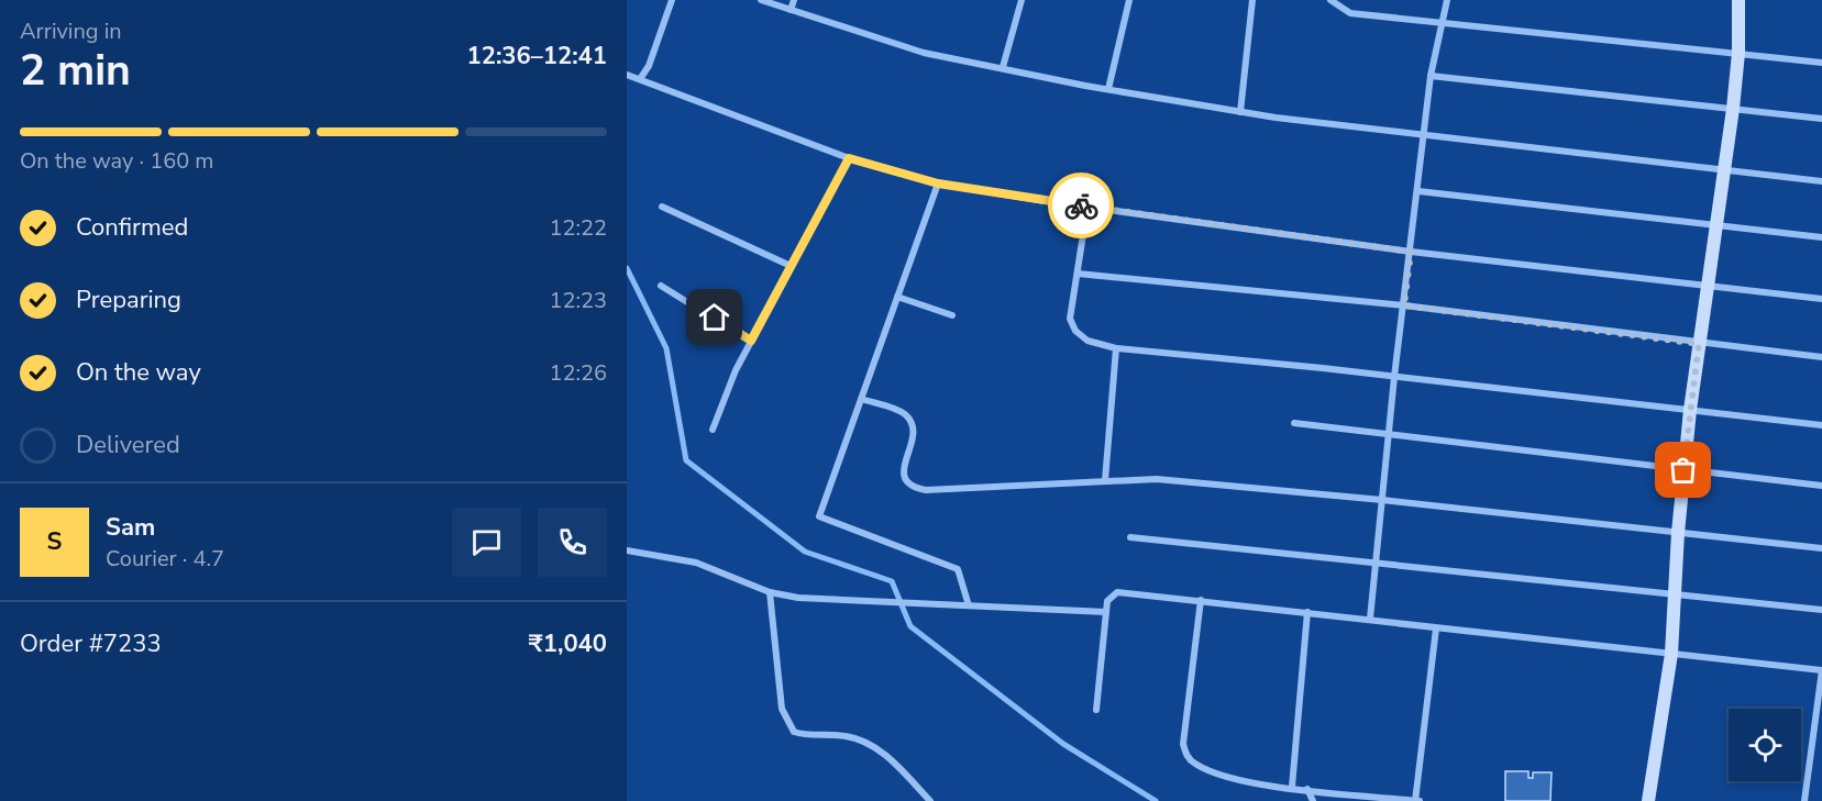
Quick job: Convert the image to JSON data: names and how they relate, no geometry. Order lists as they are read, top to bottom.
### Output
{
  "page": {
    "heading": ["2 min", "Arriving in", "12:36–12:41"],
    "panel": [
      "Sam",
      "Courier · 4.7",
      "Order #7233",
      "₹1,040"
    ],
    "bar": "On the way · 160 m",
    "list": [
      ["Confirmed", "12:22"],
      ["Preparing", "12:23"],
      ["On the way", "12:26"],
      "Delivered"
    ],
    "round": "S"
  }
}
